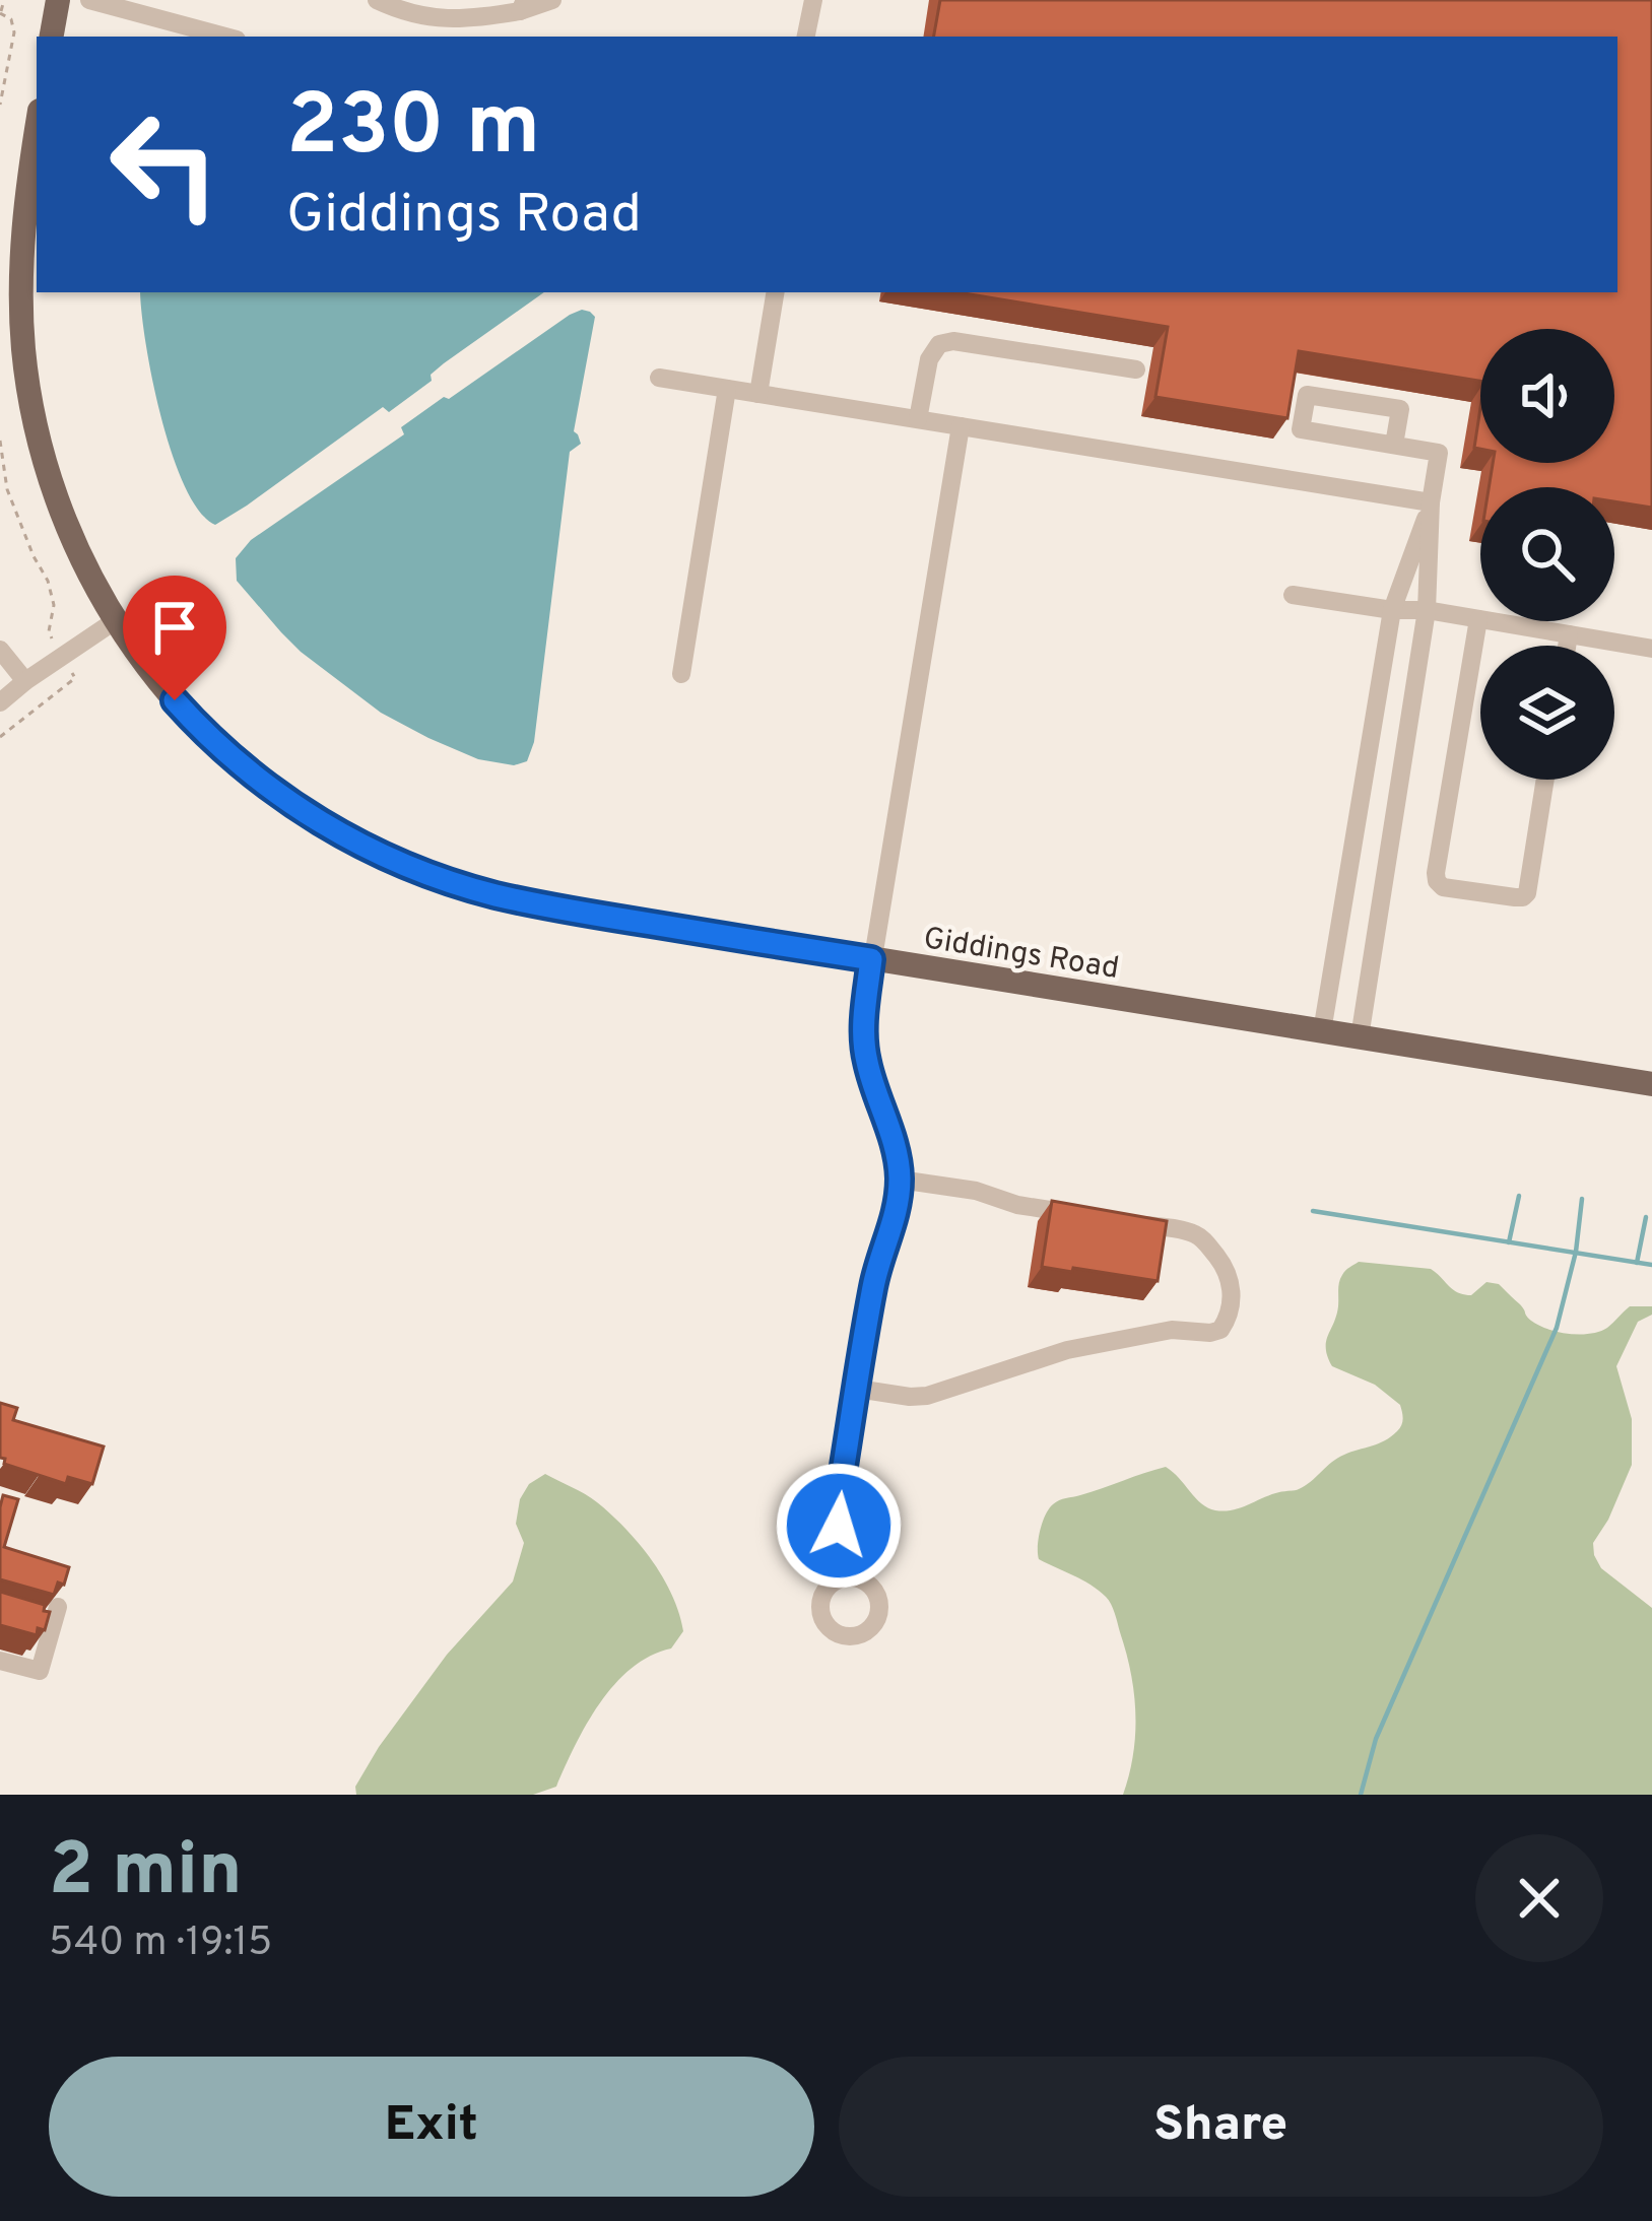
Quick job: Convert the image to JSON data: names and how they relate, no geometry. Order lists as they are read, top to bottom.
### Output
{
  "streets": {
    "main road": ["Giddings Road"]
  },
  "page": {
    "turn": ["230 m", "Giddings Road"],
    "heading": ["2 min", "540 m · 19:15"],
    "buttons": ["Exit", "Share"]
  }
}
